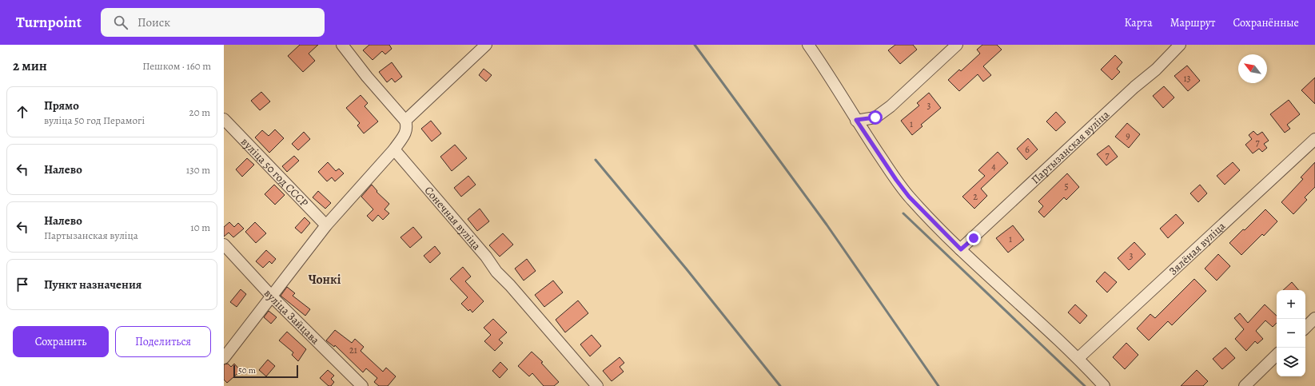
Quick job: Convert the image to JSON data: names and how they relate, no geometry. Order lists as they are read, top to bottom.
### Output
{
  "streets": {
    "street": [
      "Партызанская вуліца",
      "вуліца 50 год СССР",
      "Сонечная вуліца",
      "Зялёная вуліца",
      "вуліца Зайцава"
    ]
  },
  "districts": ["Чонкі"],
  "house_numbers": [
    "13",
    "3",
    "1",
    "9",
    "7",
    "6",
    "7",
    "4",
    "5",
    "2",
    "1",
    "3",
    "21"
  ],
  "scale_bar": "50 m",
  "north": "top left",
  "page": {
    "header": "Turnpoint",
    "search": "Поиск",
    "nav": ["Карта", "Маршрут", "Сохранённые"],
    "heading": ["2 мин", "Пешком · 160 m"],
    "list": [
      ["Прямо", "вуліца 50 год Перамогі", "20 m"],
      ["Налево", "130 m"],
      ["Налево", "Партызанская вуліца", "10 m"],
      "Пункт назначения"
    ],
    "map_buttons": ["+", "−"],
    "buttons": ["Сохранить", "Поделиться"],
    "scale": "50 m"
  }
}
